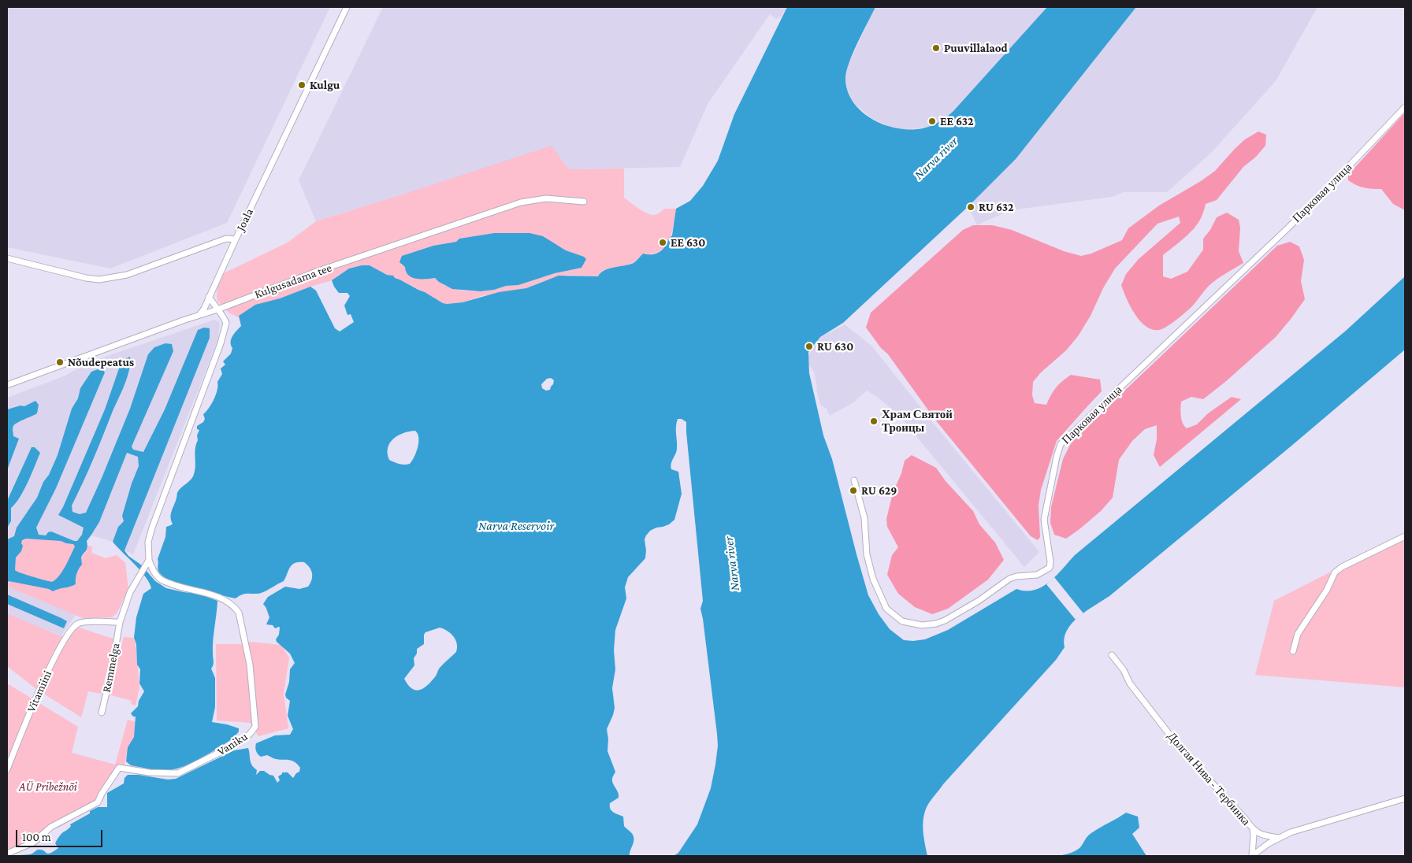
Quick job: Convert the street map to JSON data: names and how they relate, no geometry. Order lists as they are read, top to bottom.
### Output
{
  "streets": {
    "street": [
      "Парковая улица",
      "Joala",
      "Kulgusadama tee",
      "Remmelga",
      "Vitamiini",
      "Vaniku",
      "Долгая Нива - Тербинка"
    ]
  },
  "crossings": [
    ["Remmelga", "Vitamiini"],
    ["Remmelga", "Vaniku"]
  ],
  "water": ["Narva river", "Narva Reservoir"],
  "parks": ["AÜ Pribežnõi"],
  "places": [
    "Puuvillalaod",
    "Kulgu",
    "EE 632",
    "RU 632",
    "EE 630",
    "RU 630",
    "Nõudepeatus",
    "Храм Святой Троицы",
    "RU 629"
  ],
  "scale_bar": "100 m"
}
